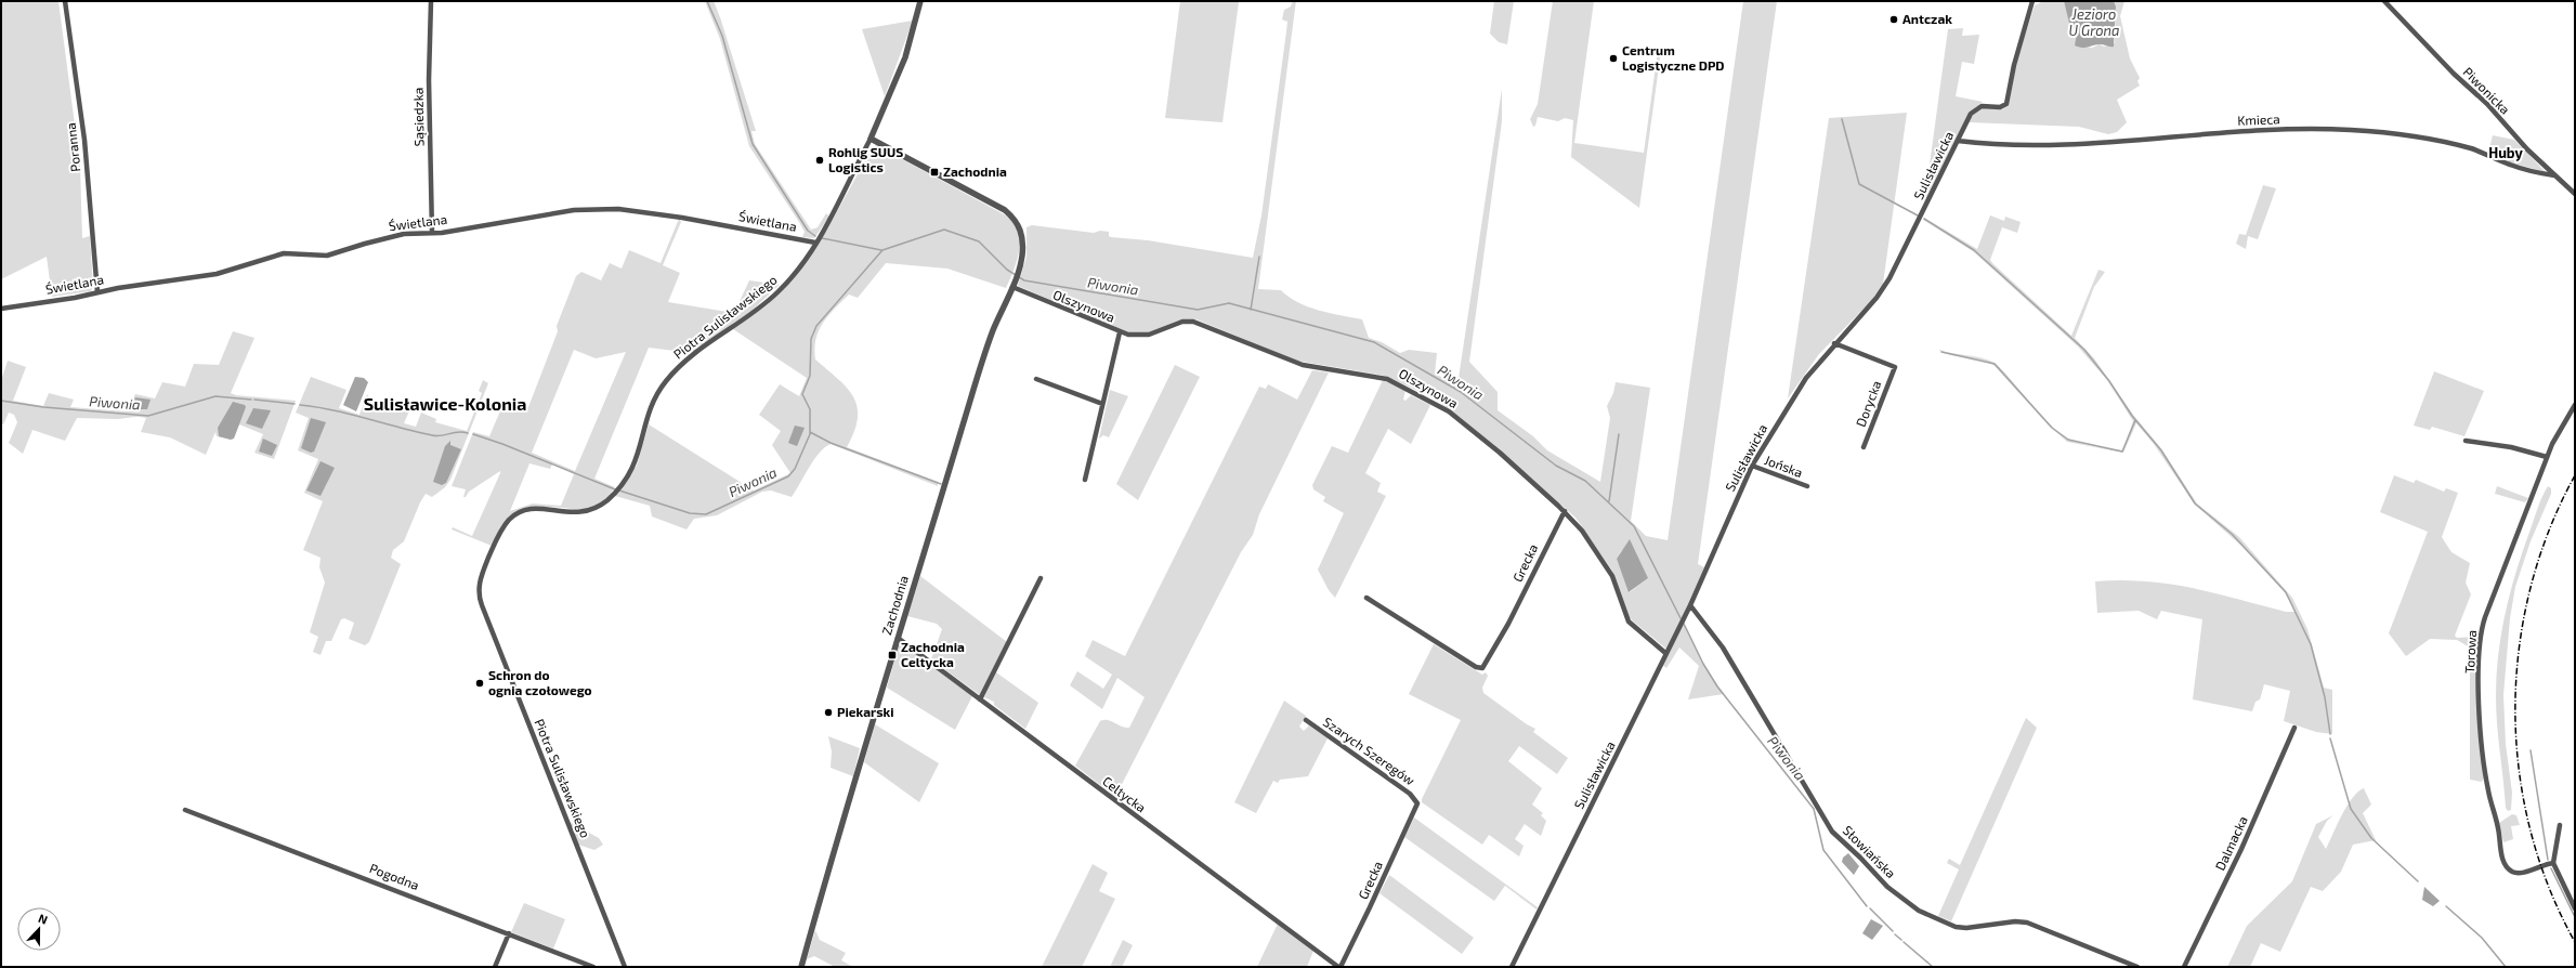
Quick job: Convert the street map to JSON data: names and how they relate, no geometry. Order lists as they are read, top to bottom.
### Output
{
  "streets": {
    "street": [
      "Piwonicka",
      "Sąsiedzka",
      "Kmieca",
      "Poranna",
      "Sulisławicka",
      "Świetlana",
      "Olszynowa",
      "Piotra Sulisławskiego",
      "Dorycka",
      "Jońska",
      "Grecka",
      "Zachodnia",
      "Torowa",
      "Szarych Szeregów",
      "Celtycka",
      "Dalmacka",
      "Słowiańska",
      "Pogodna"
    ]
  },
  "crossings": [
    ["Piwonicka", "Kmieca"],
    ["Sąsiedzka", "Świetlana"],
    ["Kmieca", "Sulisławicka"],
    ["Poranna", "Świetlana"],
    ["Sulisławicka", "Olszynowa"],
    ["Sulisławicka", "Dorycka"],
    ["Sulisławicka", "Jońska"],
    ["Sulisławicka", "Słowiańska"],
    ["Świetlana", "Piotra Sulisławskiego"],
    ["Olszynowa", "Grecka"],
    ["Olszynowa", "Zachodnia"],
    ["Piotra Sulisławskiego", "Zachodnia"],
    ["Grecka", "Szarych Szeregów"],
    ["Grecka", "Celtycka"],
    ["Zachodnia", "Celtycka"]
  ],
  "districts": ["Huby", "Sulisławice-Kolonia"],
  "water": ["Jezioro U Grona", "Piwonia"],
  "places": {
    "other": [
      "Antczak",
      "Centrum Logistyczne DPD",
      "Rohlig SUUS Logistics",
      "Schron do ognia czołowego",
      "Piekarski"
    ],
    "transit": ["Zachodnia", "Zachodnia Celtycka"]
  },
  "north": "top"
}
